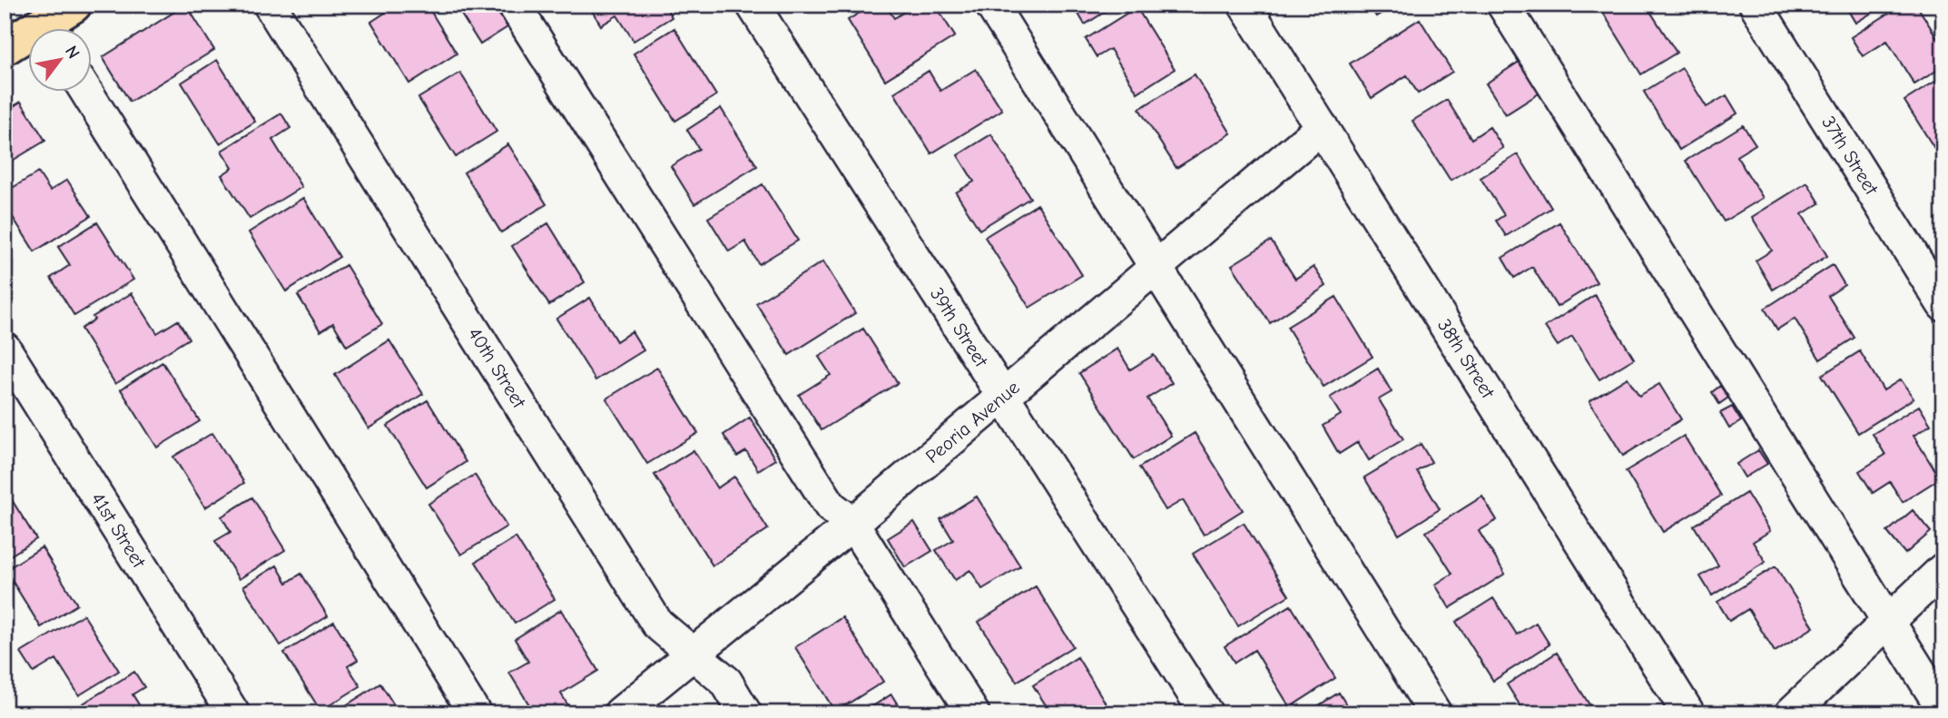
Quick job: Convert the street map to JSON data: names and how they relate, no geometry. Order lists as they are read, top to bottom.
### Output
{
  "streets": {
    "street": [
      "37th Street",
      "39th Street",
      "38th Street",
      "40th Street",
      "Peoria Avenue",
      "41st Street"
    ]
  },
  "crossings": [
    ["39th Street", "Peoria Avenue"],
    ["38th Street", "Peoria Avenue"],
    ["40th Street", "Peoria Avenue"]
  ],
  "north": "top right"
}
